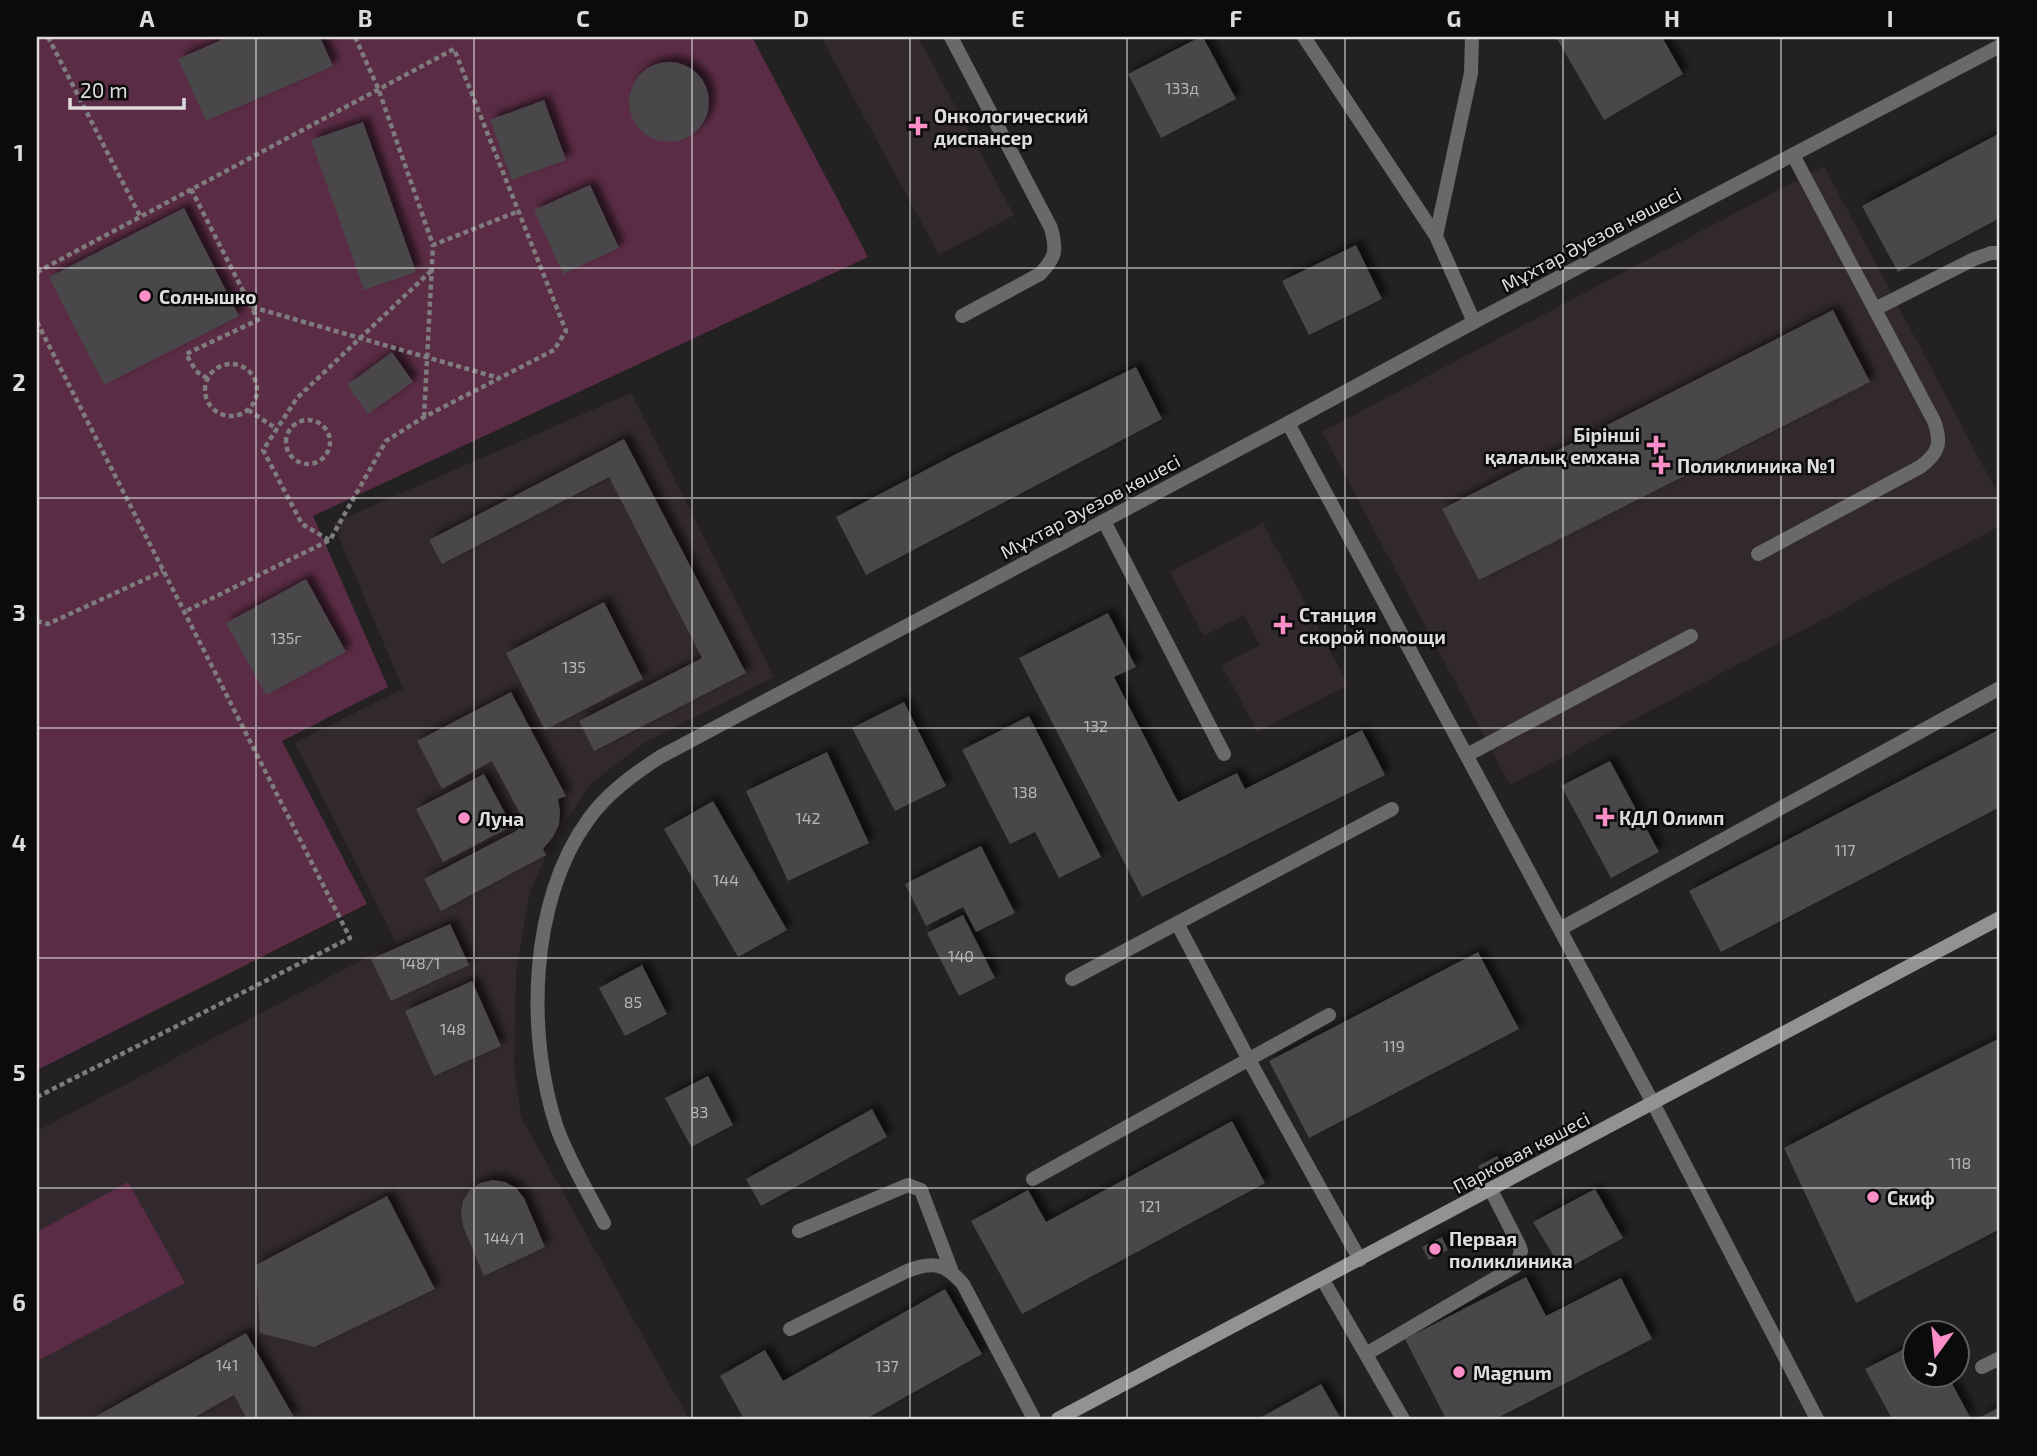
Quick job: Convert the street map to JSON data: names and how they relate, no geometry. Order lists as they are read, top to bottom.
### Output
{
  "streets": {
    "street": ["Мұхтар Әуезов көшесі", "Парковая көшесі"]
  },
  "places": {
    "health": [
      "Онкологический диспансер",
      "Бірінші қалалық емхана",
      "Поликлиника №1",
      "Станция скорой помощи",
      "КДЛ Олимп"
    ],
    "other": [
      "Солнышко",
      "Луна",
      "Скиф",
      "Первая поликлиника",
      "Magnum"
    ]
  },
  "house_numbers": [
    "133д",
    "135г",
    "135",
    "132",
    "138",
    "142",
    "117",
    "144",
    "140",
    "148/1",
    "85",
    "148",
    "119",
    "83",
    "118",
    "121",
    "144/1",
    "141",
    "137"
  ],
  "scale_bar": "20 m",
  "north": "bottom",
  "grid": {
    "columns": [
      "A",
      "B",
      "C",
      "D",
      "E",
      "F",
      "G",
      "H",
      "I"
    ],
    "rows": [
      "1",
      "2",
      "3",
      "4",
      "5",
      "6"
    ]
  }
}
